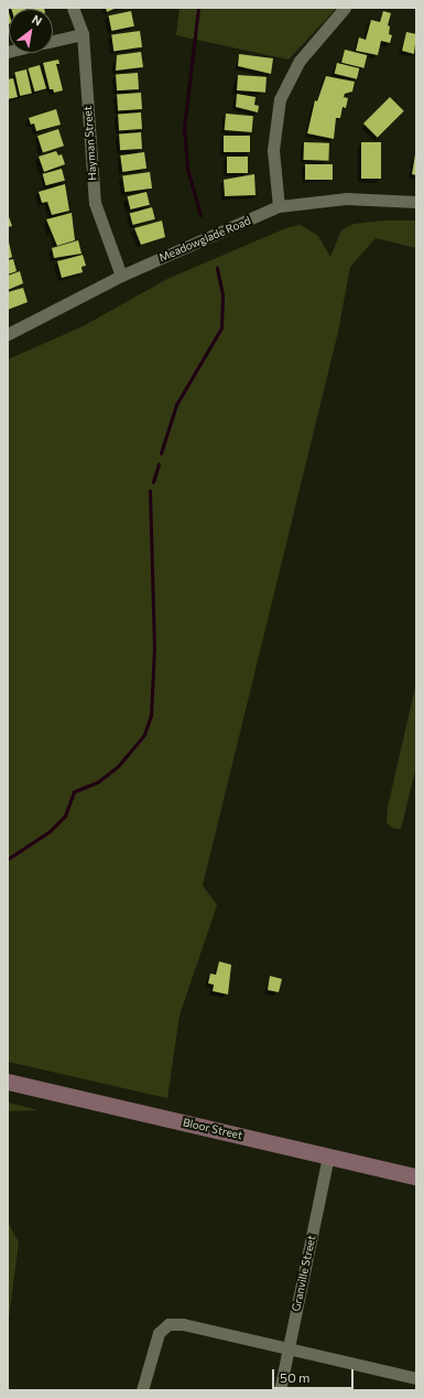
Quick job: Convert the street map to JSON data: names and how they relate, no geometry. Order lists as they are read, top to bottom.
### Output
{
  "streets": {
    "main road": ["Bloor Street"],
    "street": ["Hayman Street", "Meadowglade Road", "Granville Street"]
  },
  "crossings": [
    ["Hayman Street", "Meadowglade Road"],
    ["Bloor Street", "Granville Street"]
  ],
  "scale_bar": "50 m",
  "north": "top right"
}
